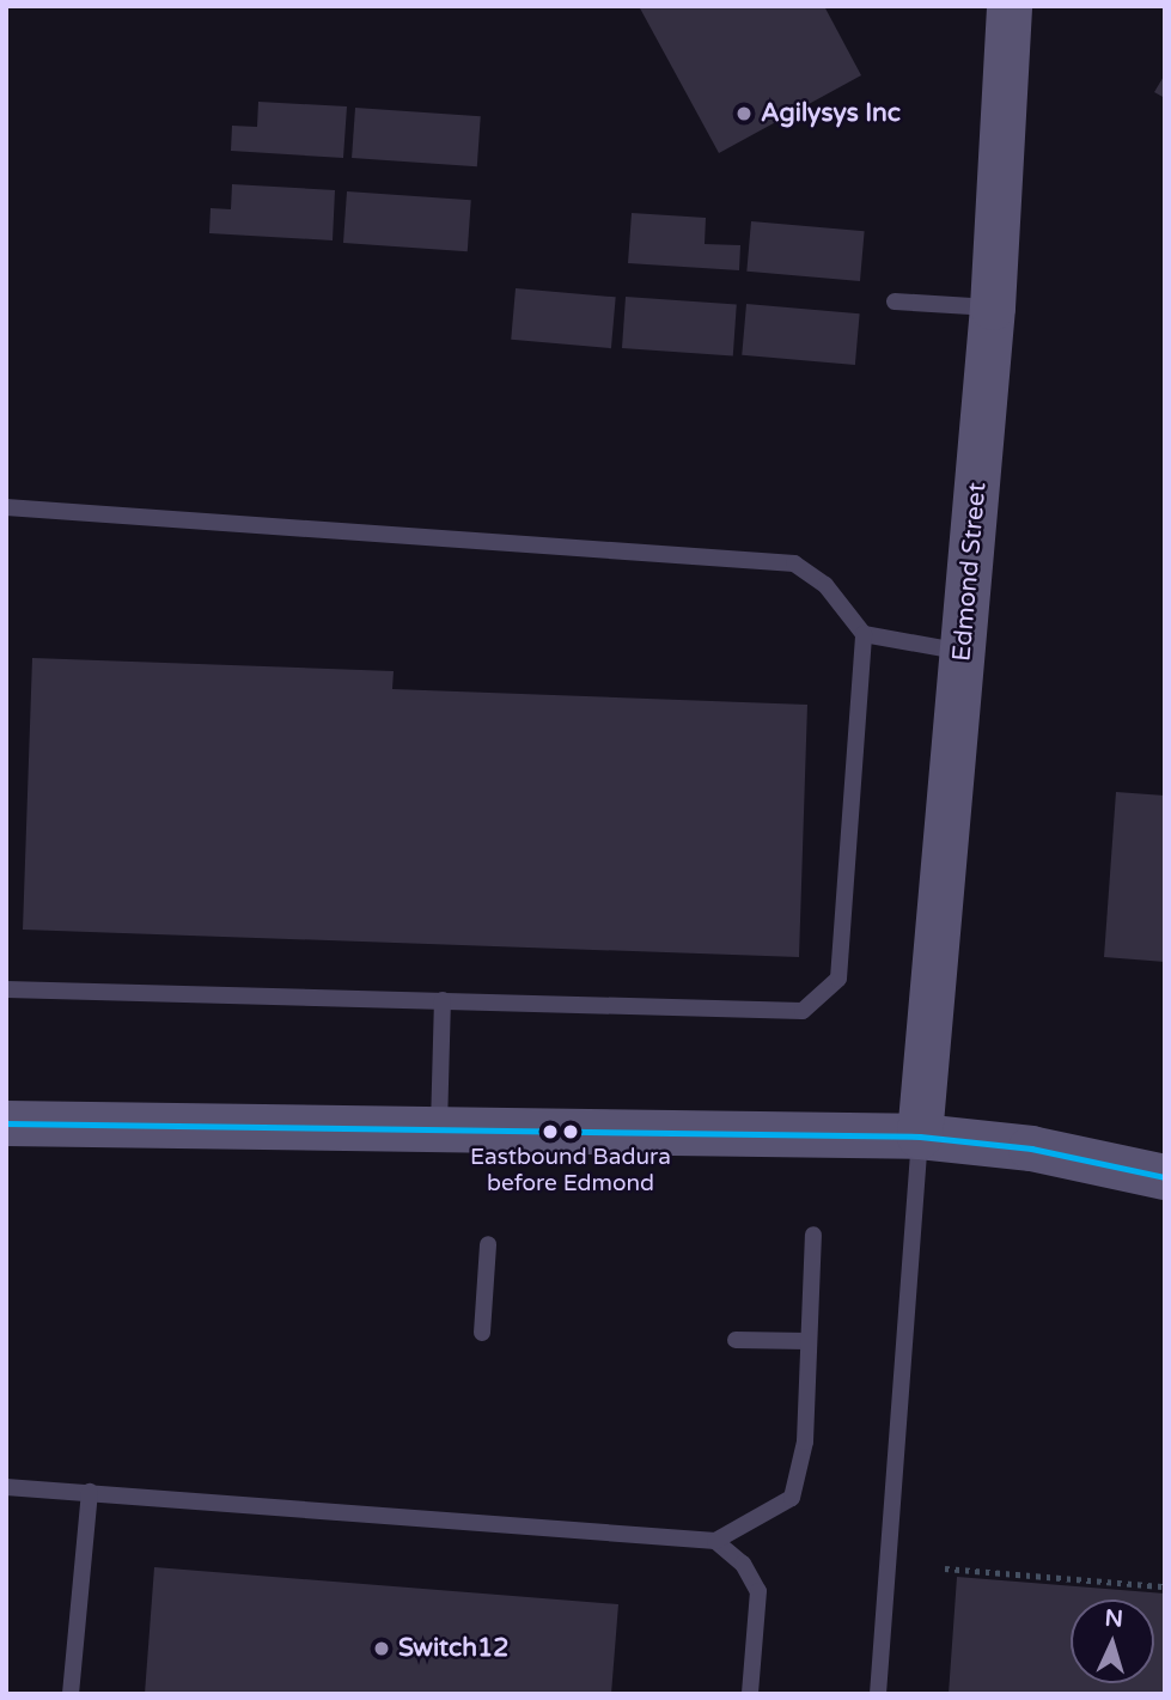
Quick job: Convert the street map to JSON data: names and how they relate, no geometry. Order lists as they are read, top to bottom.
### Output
{
  "streets": {
    "main road": ["Edmond Street"]
  },
  "places": ["Agilysys Inc", "Eastbound Badura before Edmond", "Switch12"],
  "north": "top"
}
